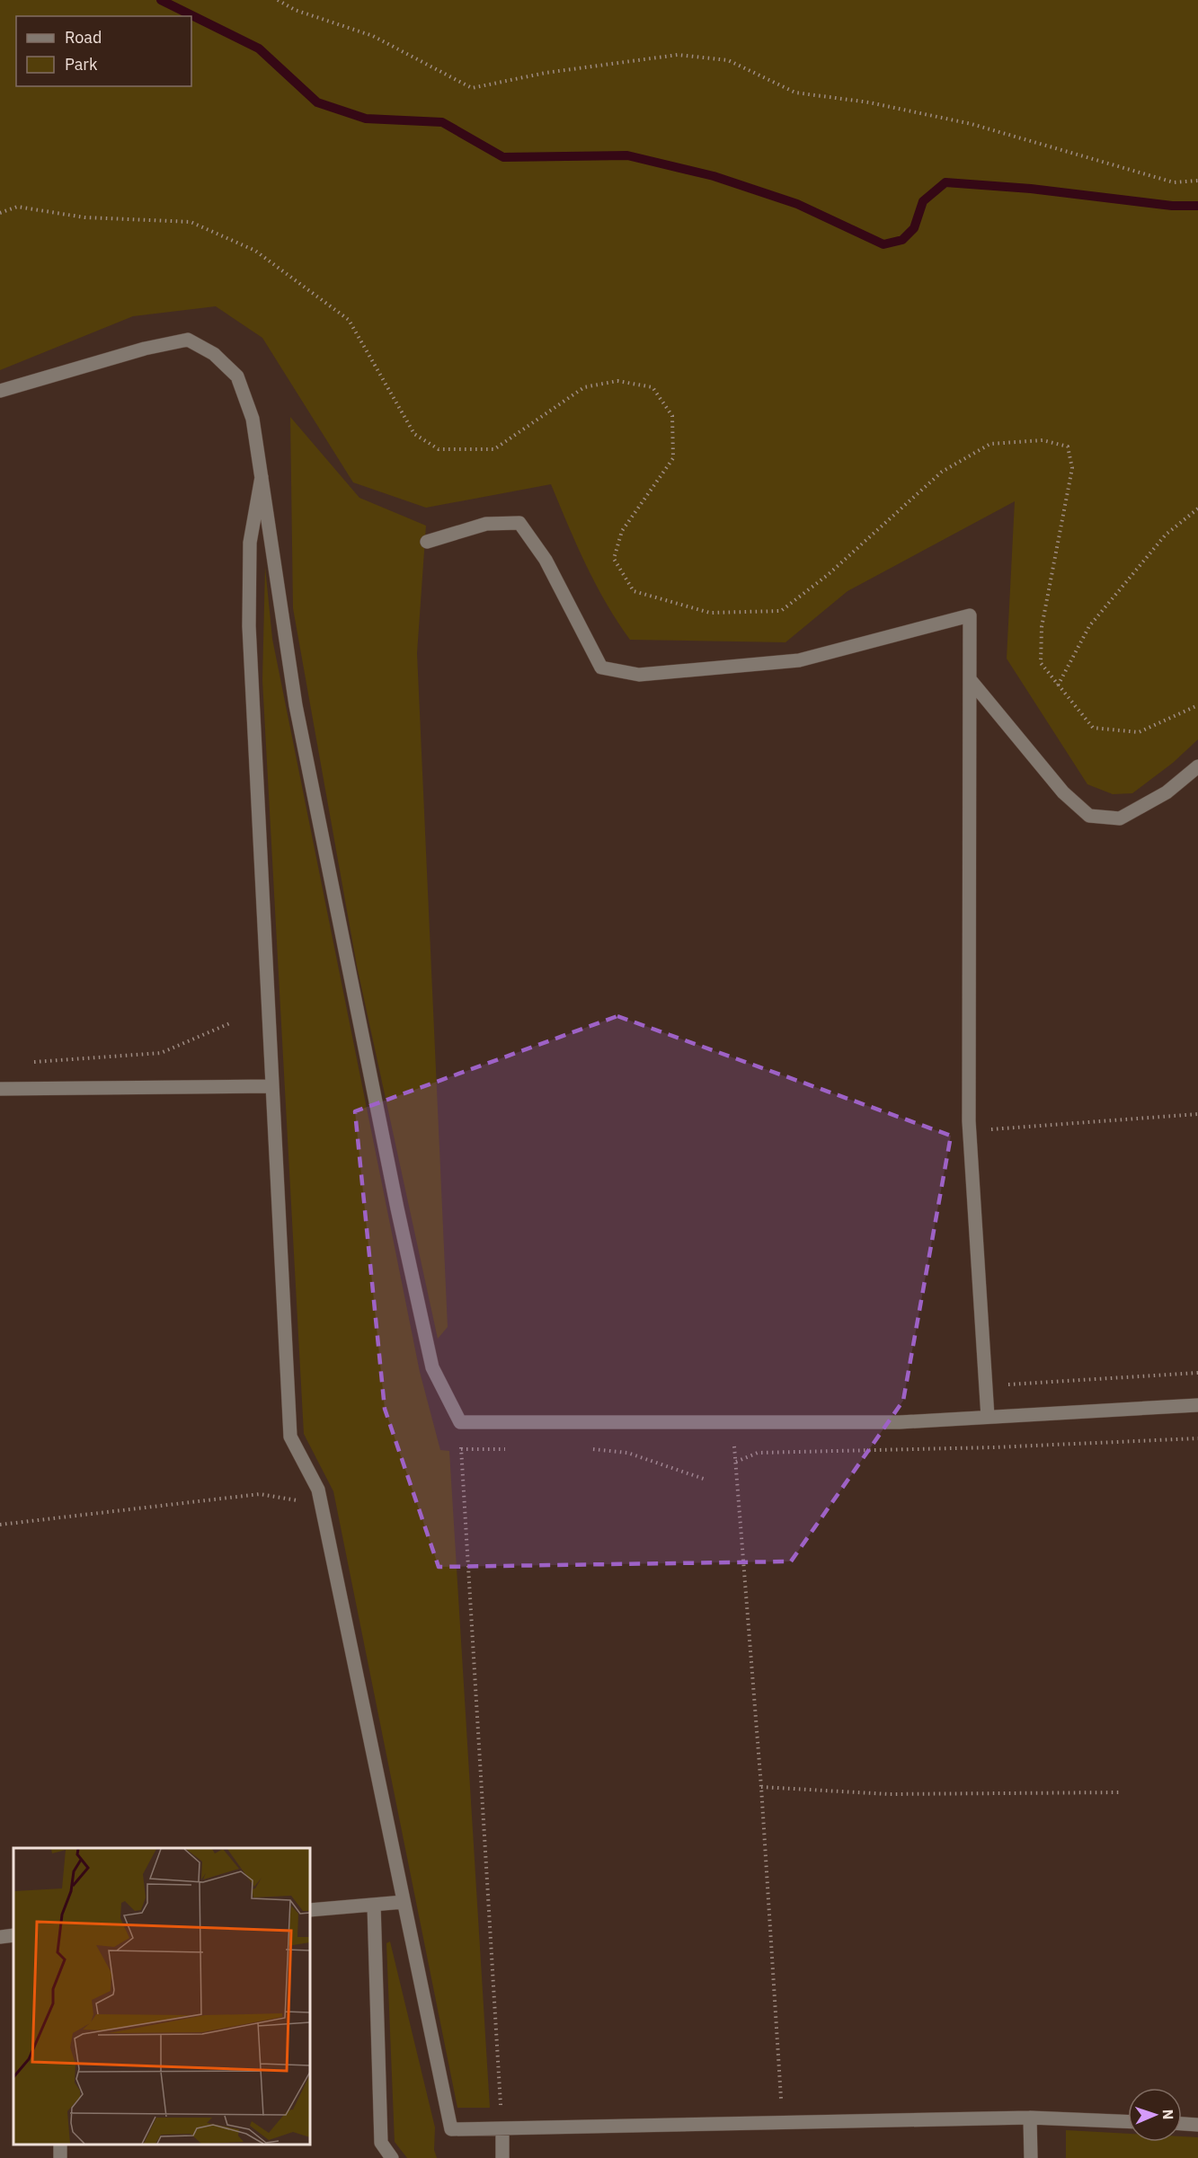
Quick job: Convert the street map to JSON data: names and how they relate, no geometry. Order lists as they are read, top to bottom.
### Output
{
  "legend": ["Road", "Park"],
  "north": "right"
}
